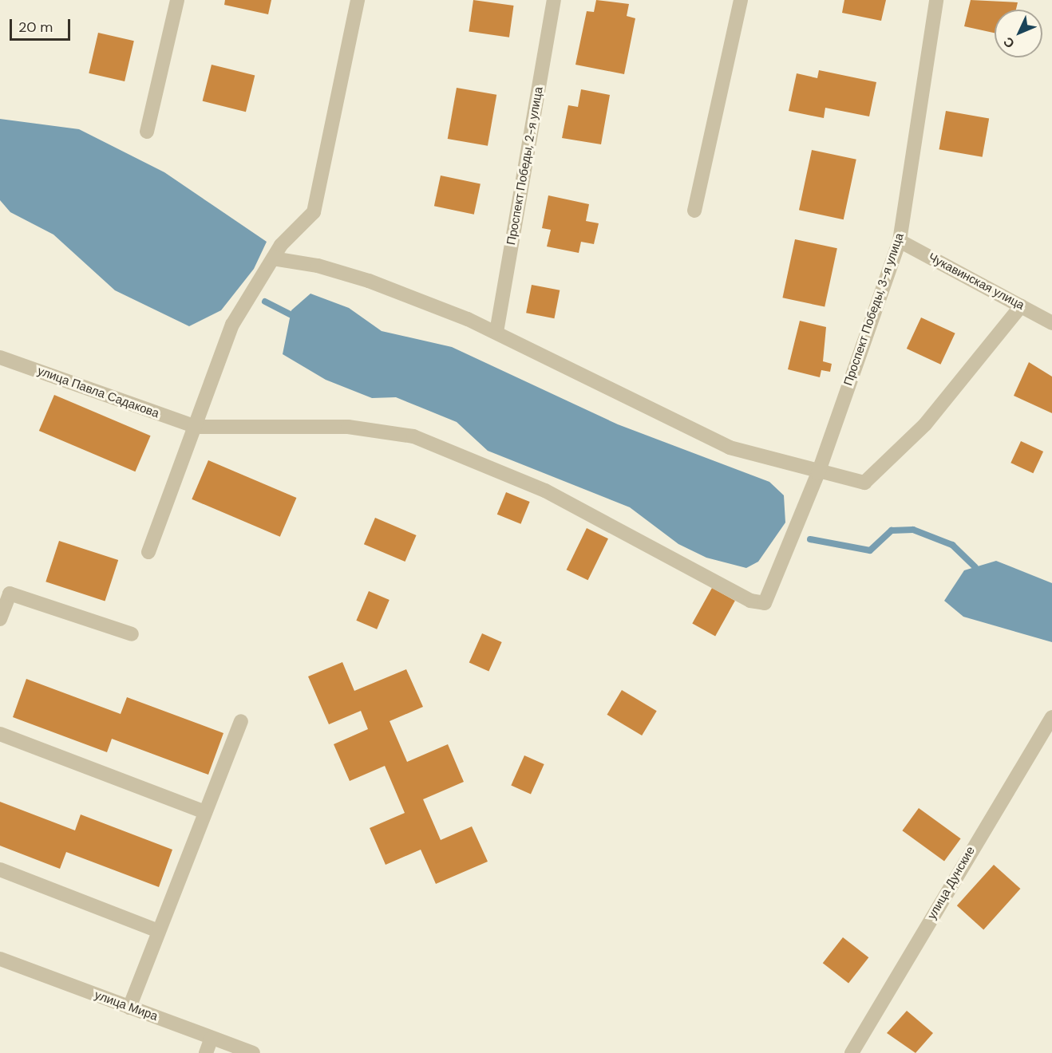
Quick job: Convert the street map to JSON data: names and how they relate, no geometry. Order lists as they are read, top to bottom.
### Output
{
  "streets": {
    "street": [
      "Проспект Победы, 2-я улица",
      "Чукавинская улица",
      "Проспект Победы, 3-я улица",
      "улица Павла Садакова",
      "улица Дунские",
      "улица Мира"
    ]
  },
  "crossings": [
    ["Чукавинская улица", "Проспект Победы, 3-я улица"],
    ["Проспект Победы, 3-я улица", "улица Павла Садакова"]
  ],
  "scale_bar": "20 m",
  "north": "bottom left"
}
